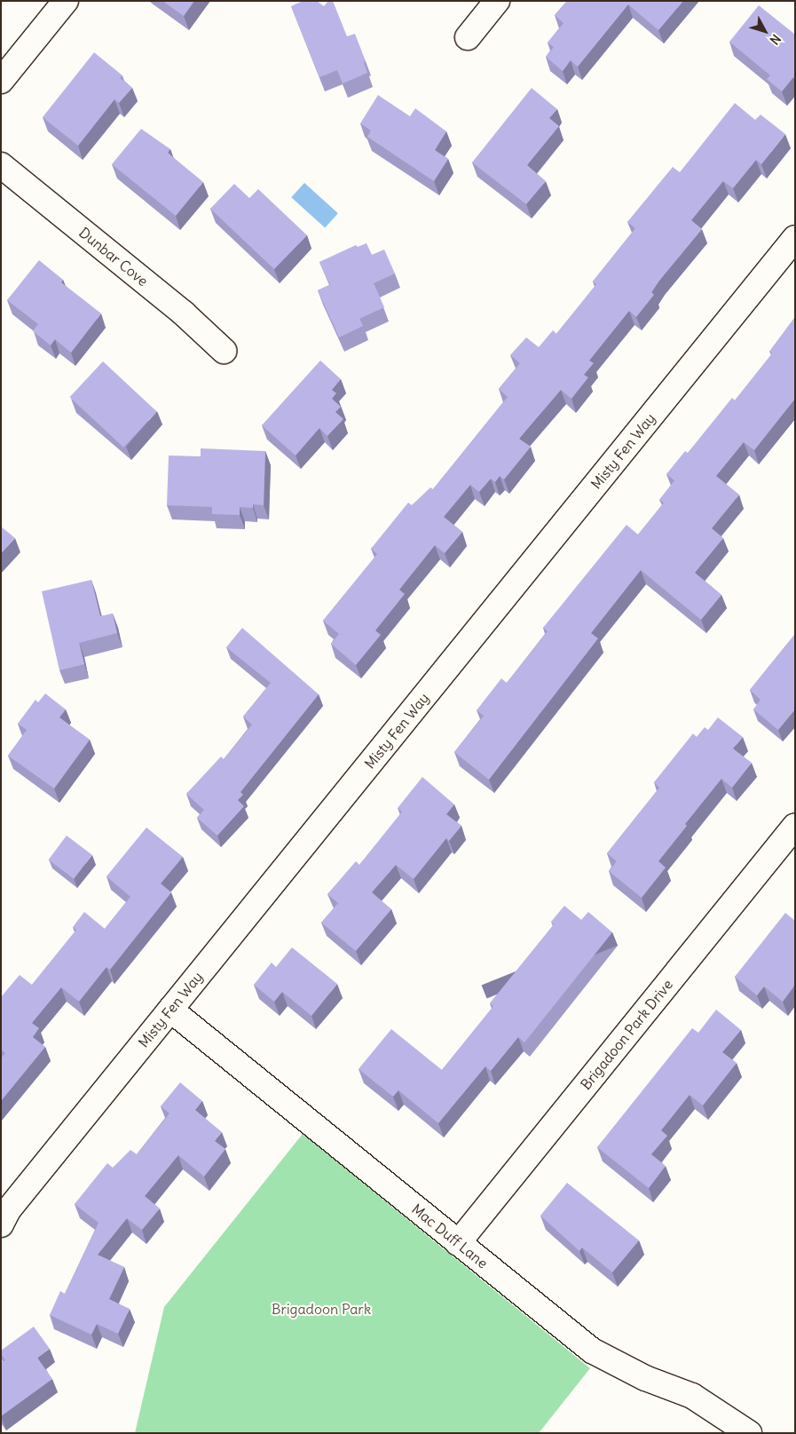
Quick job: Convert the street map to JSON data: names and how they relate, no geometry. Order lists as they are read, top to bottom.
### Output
{
  "streets": {
    "street": [
      "Dunbar Cove",
      "Misty Fen Way",
      "Brigadoon Park Drive",
      "Mac Duff Lane"
    ]
  },
  "crossings": [
    ["Misty Fen Way", "Mac Duff Lane"],
    ["Brigadoon Park Drive", "Mac Duff Lane"]
  ],
  "parks": ["Brigadoon Park"],
  "north": "bottom right"
}
